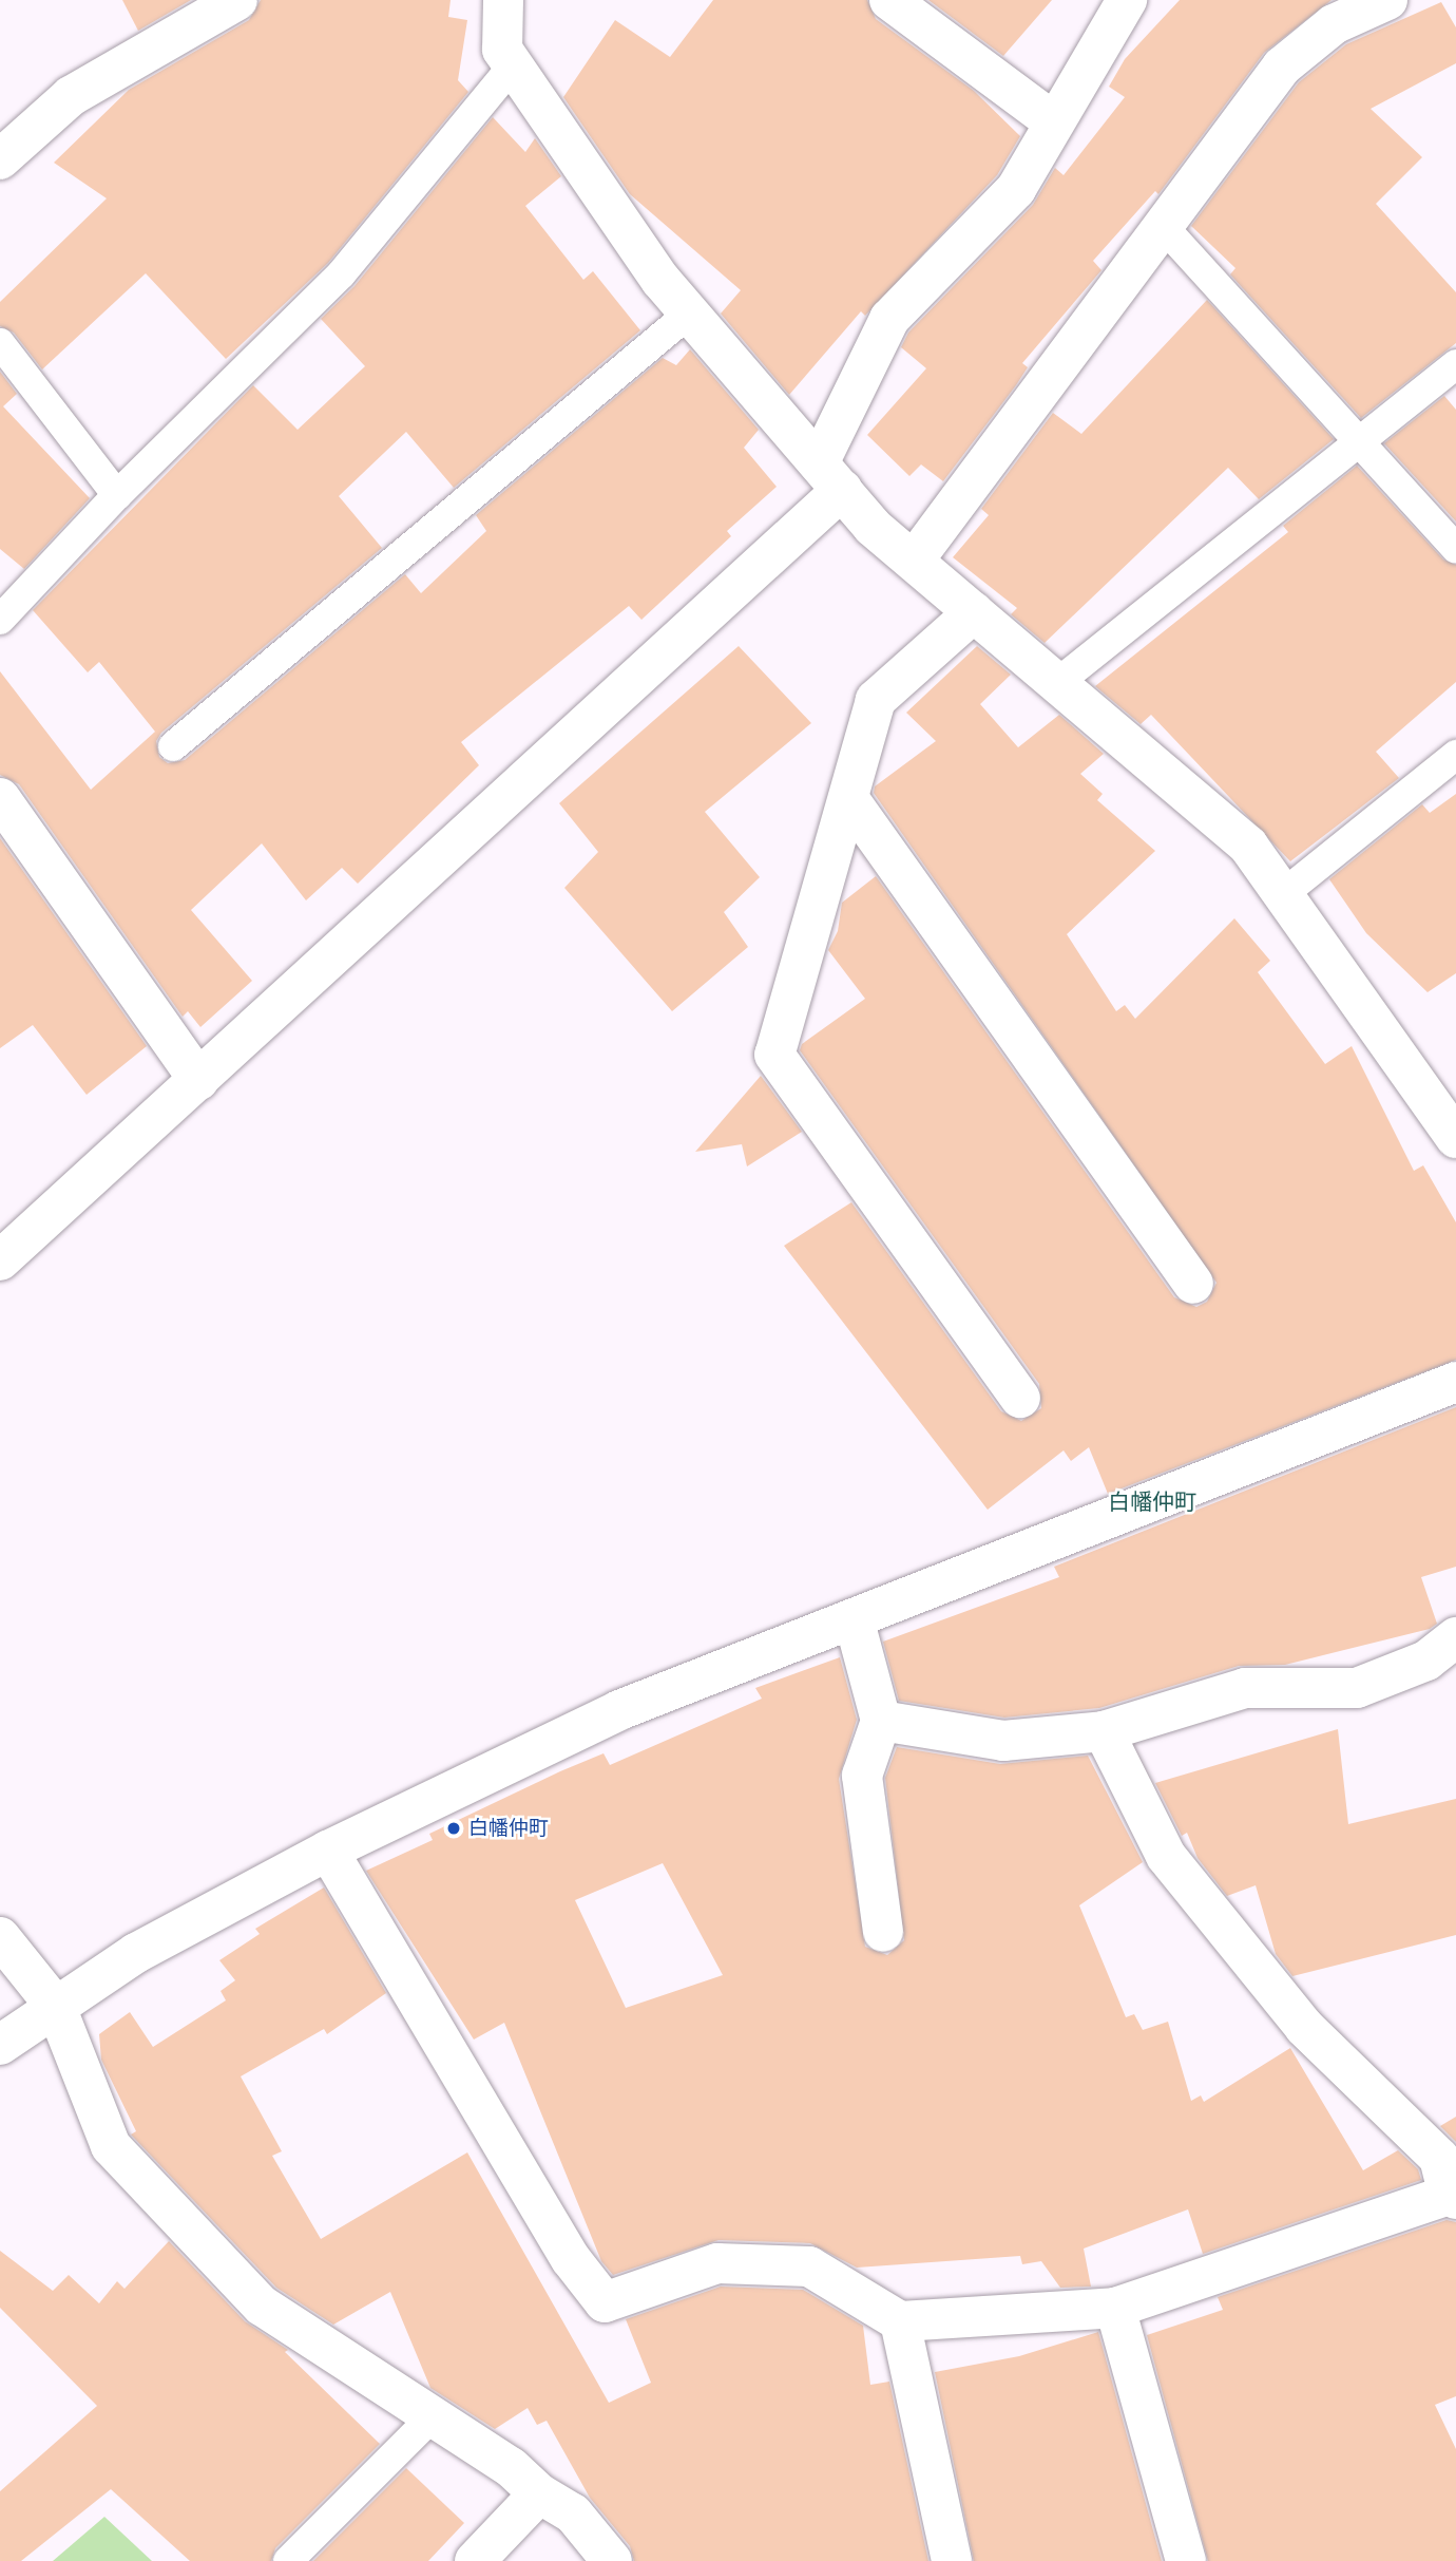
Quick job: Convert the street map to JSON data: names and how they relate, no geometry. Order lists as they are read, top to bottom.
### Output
{
  "districts": ["白幡仲町"],
  "places": ["白幡仲町"]
}
